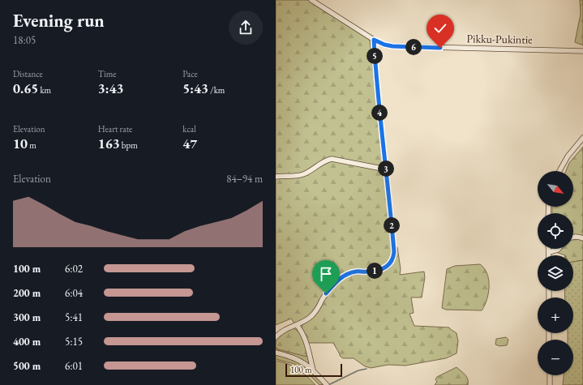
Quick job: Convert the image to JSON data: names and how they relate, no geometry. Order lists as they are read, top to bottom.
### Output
{
  "streets": {
    "street": ["Pikku-Pukintie"]
  },
  "scale_bar": "100 m",
  "north": "bottom right",
  "page": {
    "heading": ["Evening run", "18:05"],
    "pins": [
      "6",
      "5",
      "4",
      "3",
      "2",
      "1"
    ],
    "stats": [
      ["Distance", "0.65 km"],
      ["Time", "3:43"],
      ["Pace", "5:43 /km"],
      ["Elevation", "10 m"],
      ["Heart rate", "163 bpm"],
      ["kcal", "47"]
    ],
    "chart": ["Elevation", "84–94 m"],
    "map_buttons": ["+", "−"],
    "list": [
      {
        "name": "100 m",
        "note": "6:02"
      },
      {
        "name": "200 m",
        "note": "6:04"
      },
      {
        "name": "300 m",
        "note": "5:41"
      },
      {
        "name": "400 m",
        "note": "5:15"
      },
      {
        "name": "500 m",
        "note": "6:01"
      }
    ],
    "scale": "100 m"
  }
}
